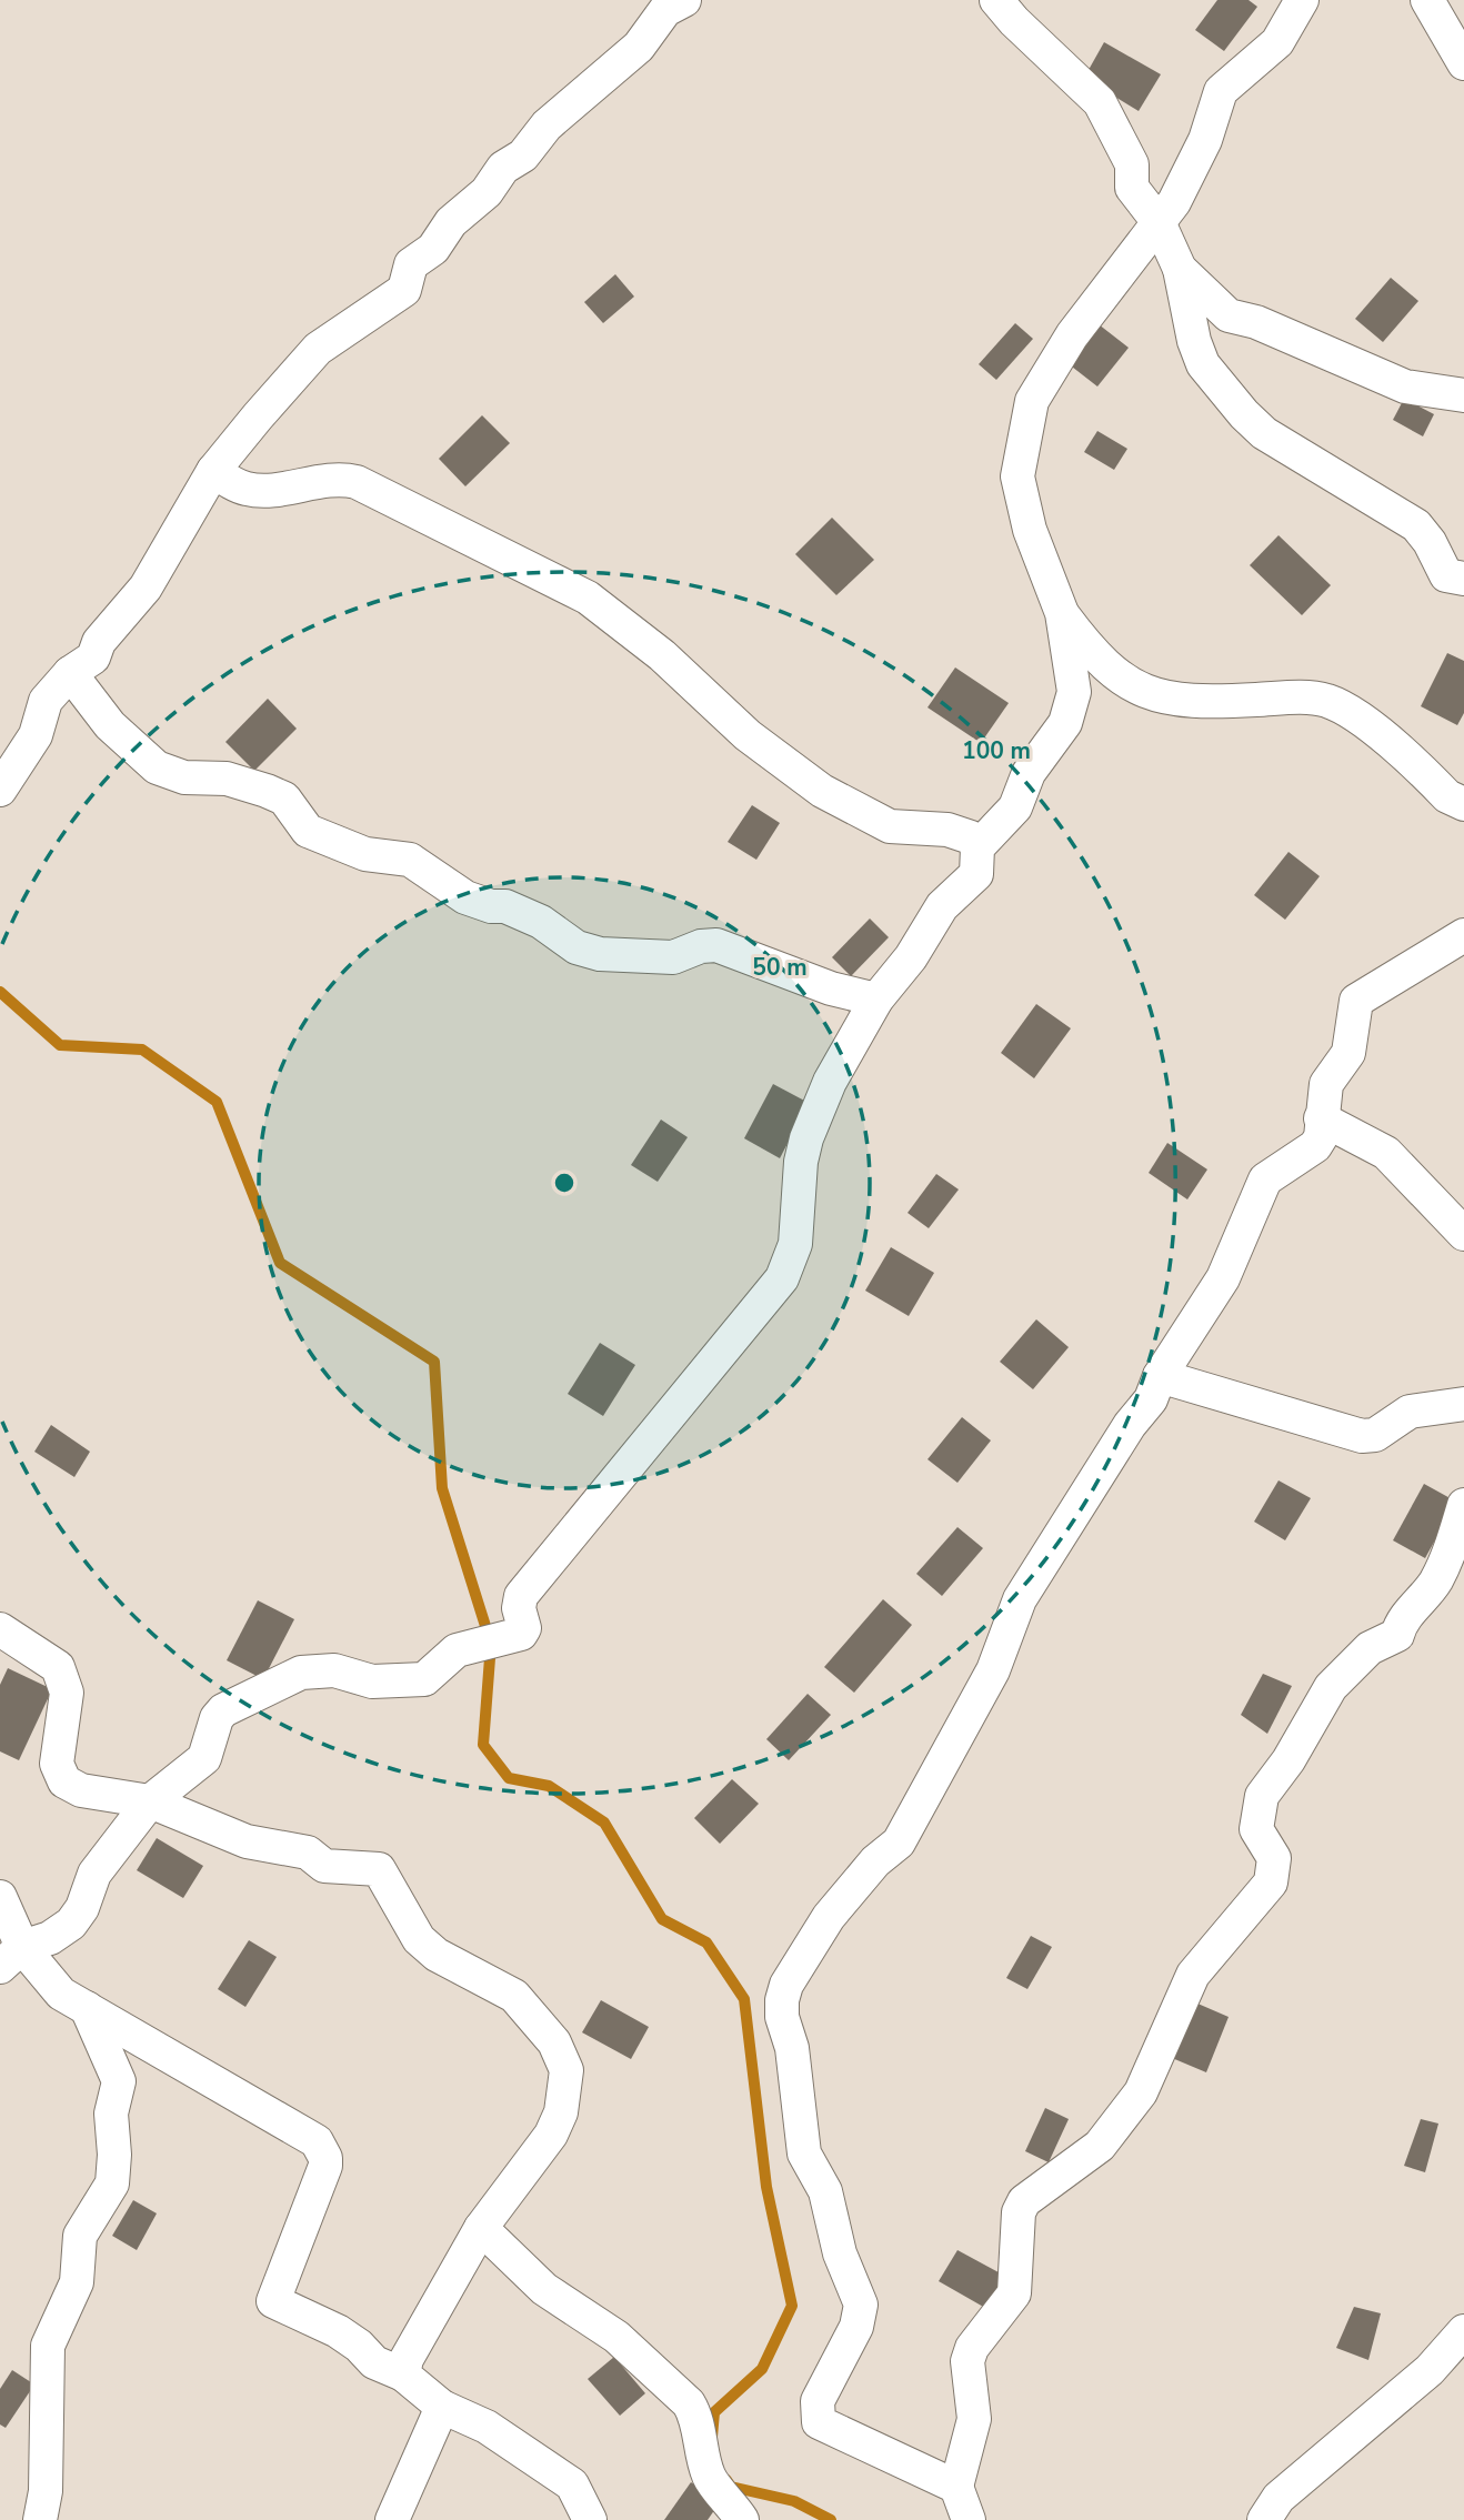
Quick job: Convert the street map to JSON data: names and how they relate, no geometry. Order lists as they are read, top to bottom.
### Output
{
  "rings": ["100 m", "50 m"]
}
